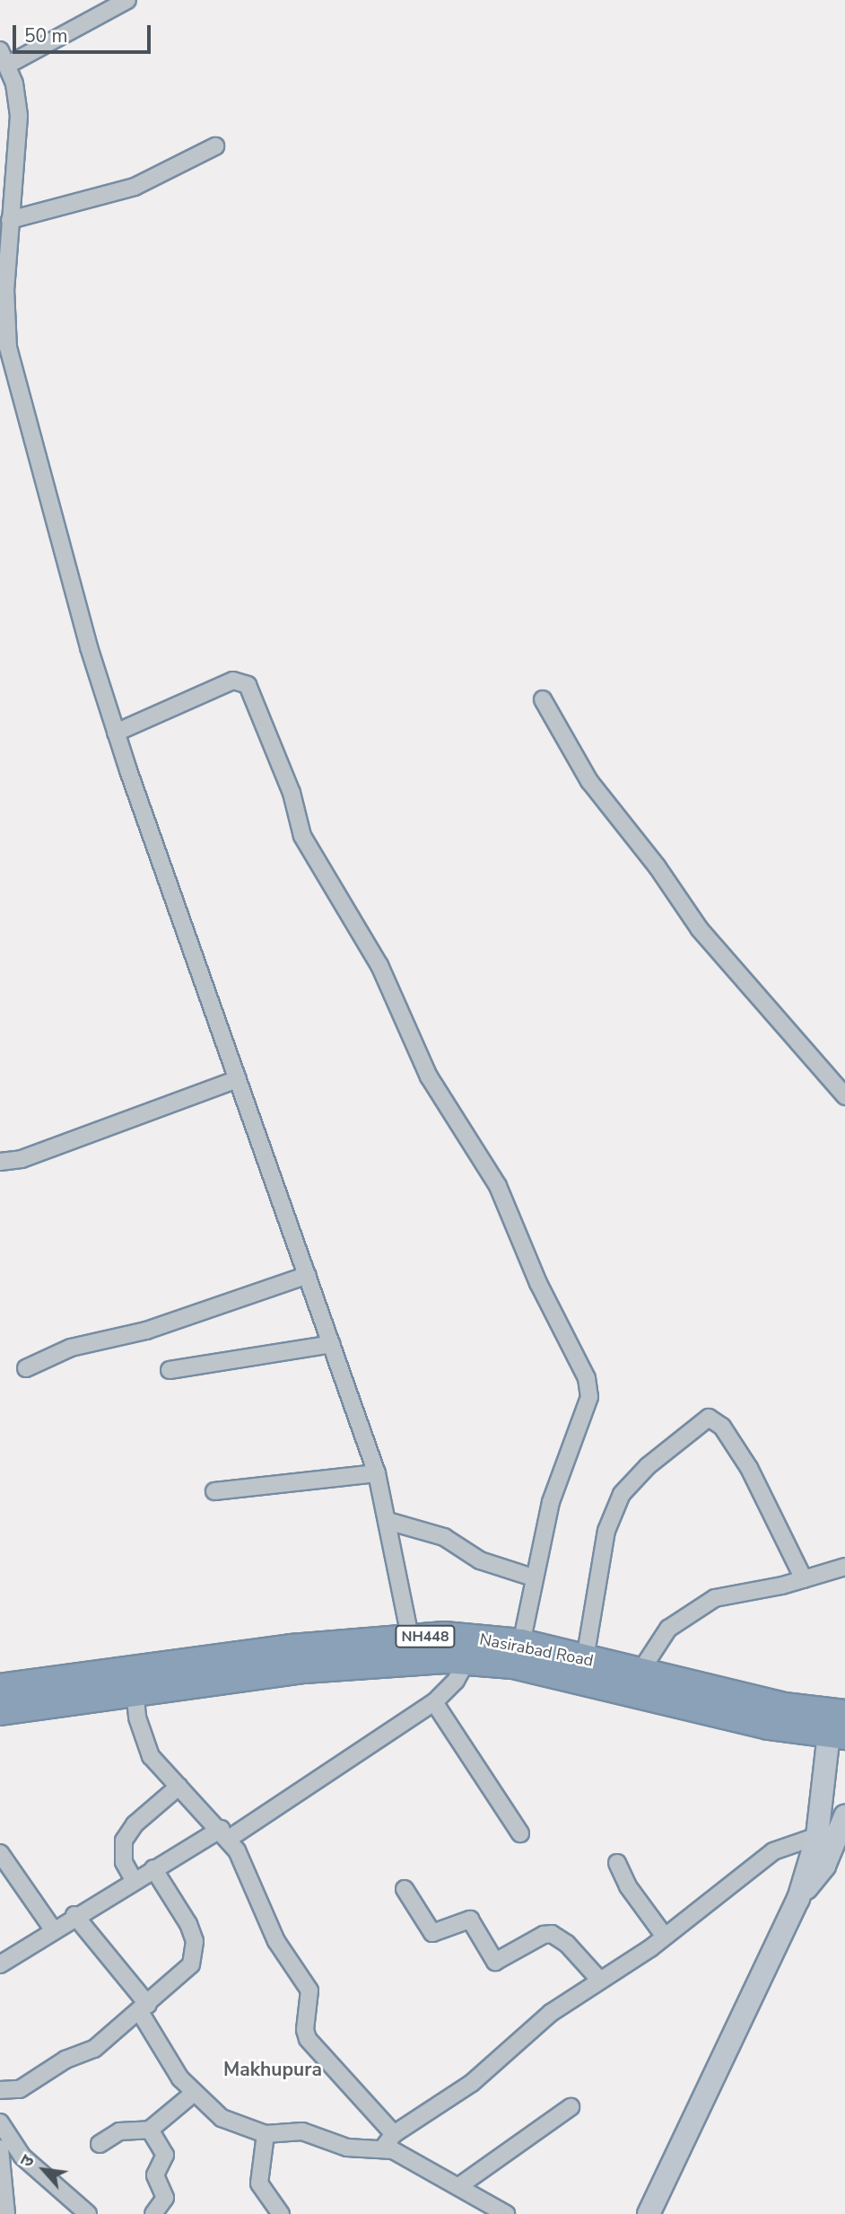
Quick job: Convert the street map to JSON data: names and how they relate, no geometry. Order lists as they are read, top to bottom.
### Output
{
  "streets": {
    "highway": ["NH448", "Nasirabad Road"]
  },
  "districts": ["Makhupura"],
  "scale_bar": "50 m",
  "north": "top left"
}
